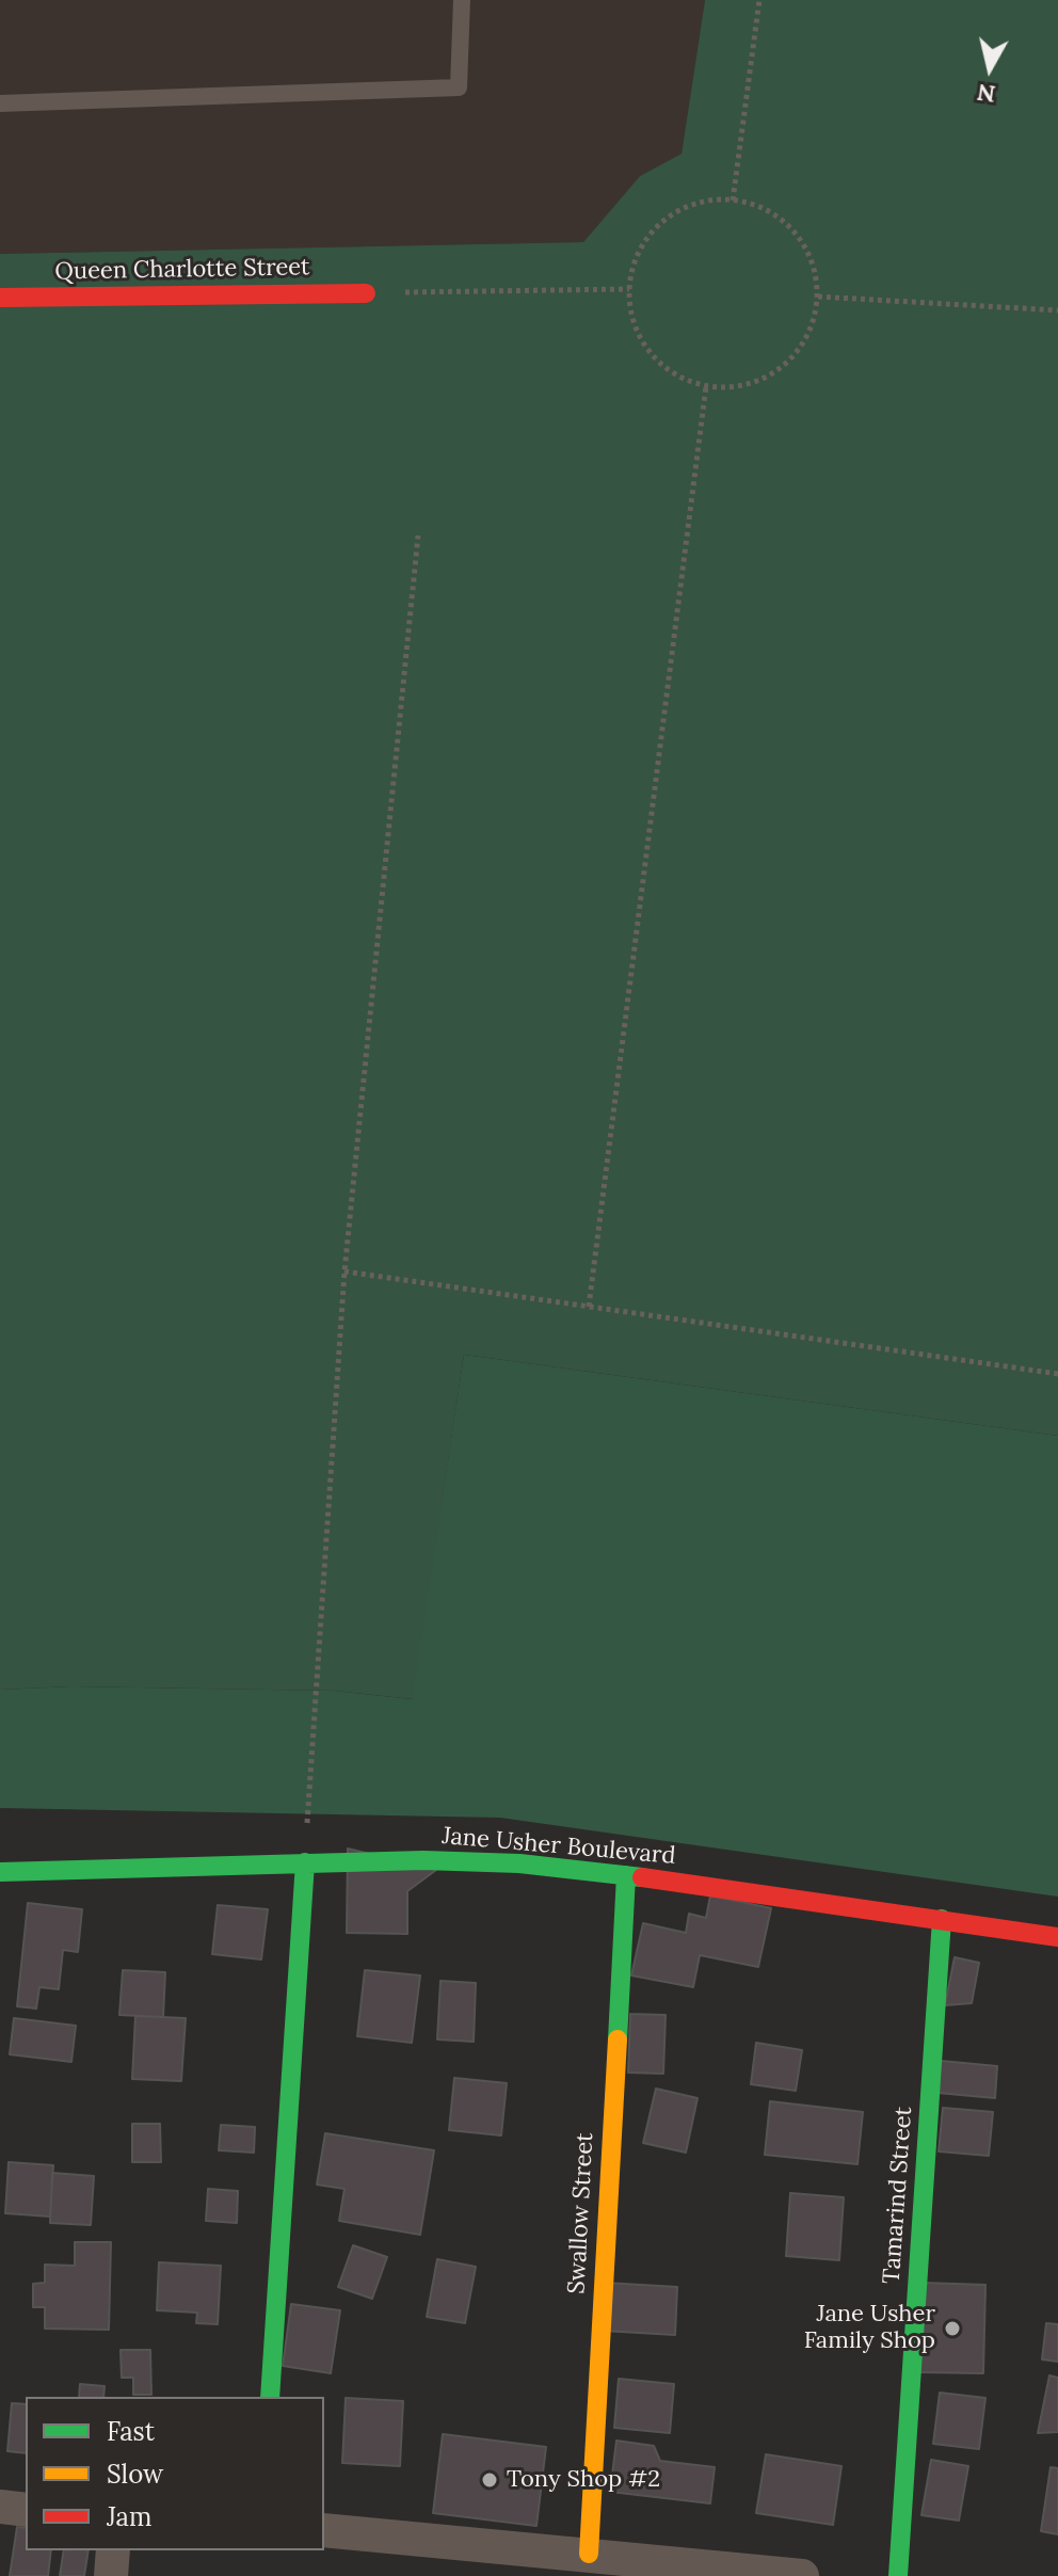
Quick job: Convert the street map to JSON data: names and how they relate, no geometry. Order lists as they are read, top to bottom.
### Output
{
  "streets": {
    "street": [
      "Queen Charlotte Street",
      "Jane Usher Boulevard",
      "Tamarind Street",
      "Swallow Street"
    ]
  },
  "crossings": [
    ["Jane Usher Boulevard", "Tamarind Street"],
    ["Jane Usher Boulevard", "Swallow Street"]
  ],
  "places": ["Jane Usher Family Shop", "Tony Shop #2"],
  "legend": ["Fast", "Slow", "Jam"],
  "north": "bottom"
}
